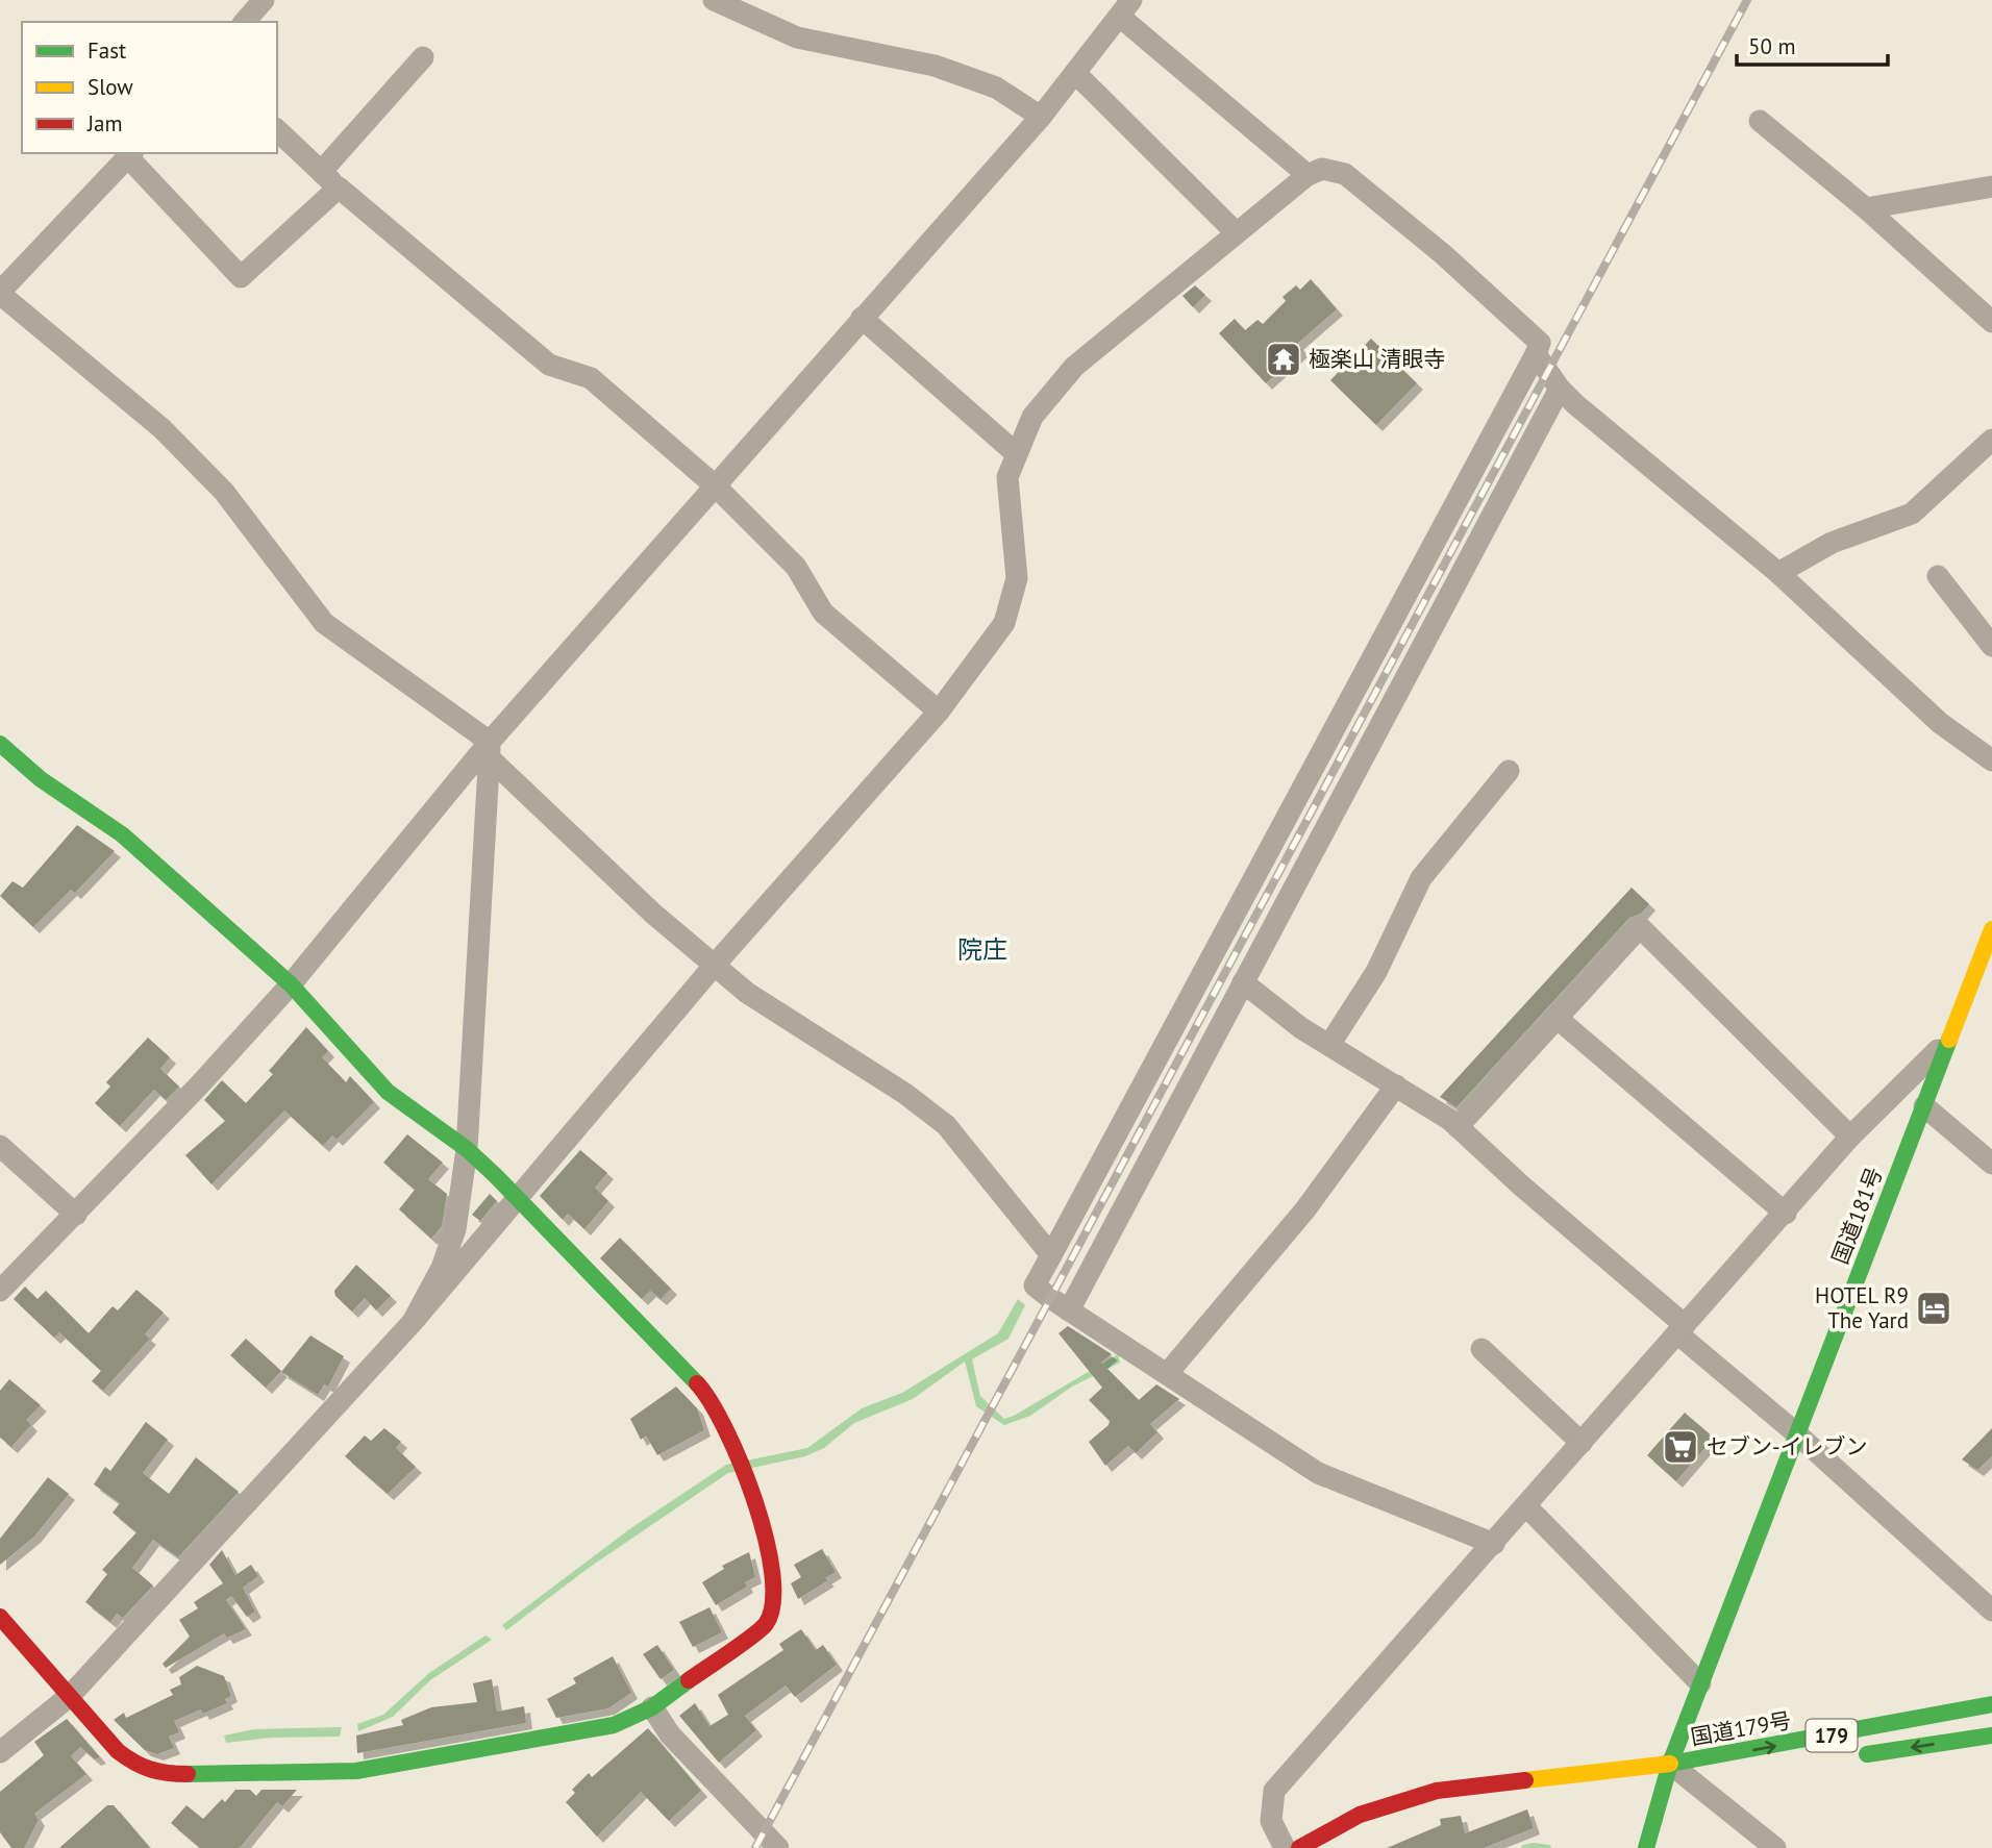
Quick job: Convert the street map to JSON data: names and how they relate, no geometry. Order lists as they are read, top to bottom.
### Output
{
  "streets": {
    "main road": ["国道181号", "国道179号", "179"]
  },
  "crossings": [
    ["国道181号", "国道179号"]
  ],
  "districts": ["院庄"],
  "places": {
    "temple": ["極楽山 清眼寺"],
    "hotel": ["HOTEL R9 The Yard"],
    "supermarket": ["セブン-イレブン"]
  },
  "legend": ["Fast", "Slow", "Jam"],
  "scale_bar": "50 m"
}
